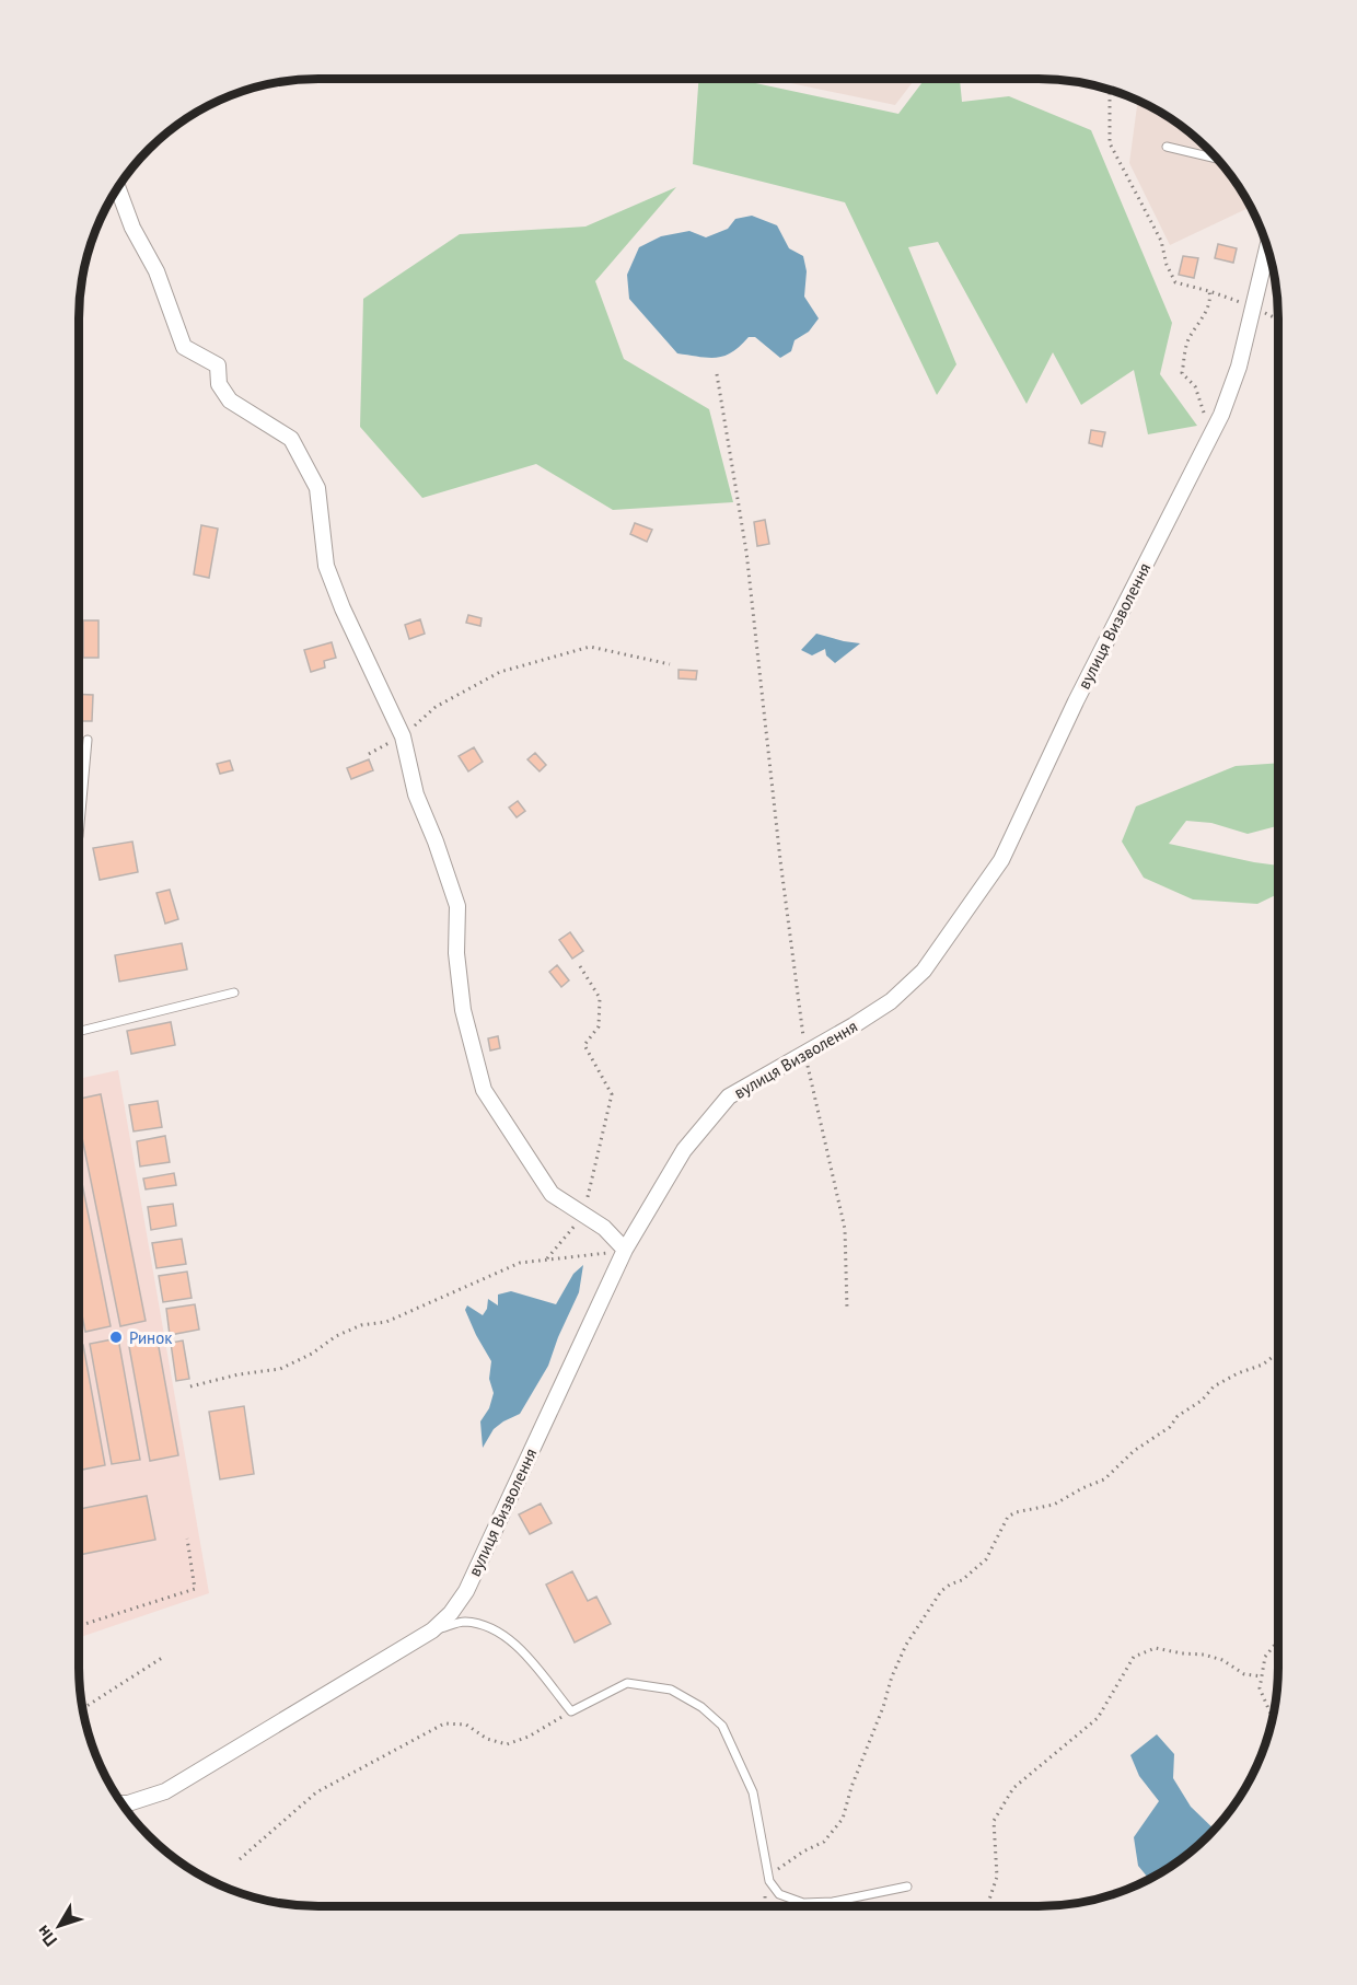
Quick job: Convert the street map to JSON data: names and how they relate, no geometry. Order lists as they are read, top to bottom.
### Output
{
  "streets": {
    "street": ["вулиця Визволення"]
  },
  "places": ["Ринок"],
  "north": "bottom left"
}
